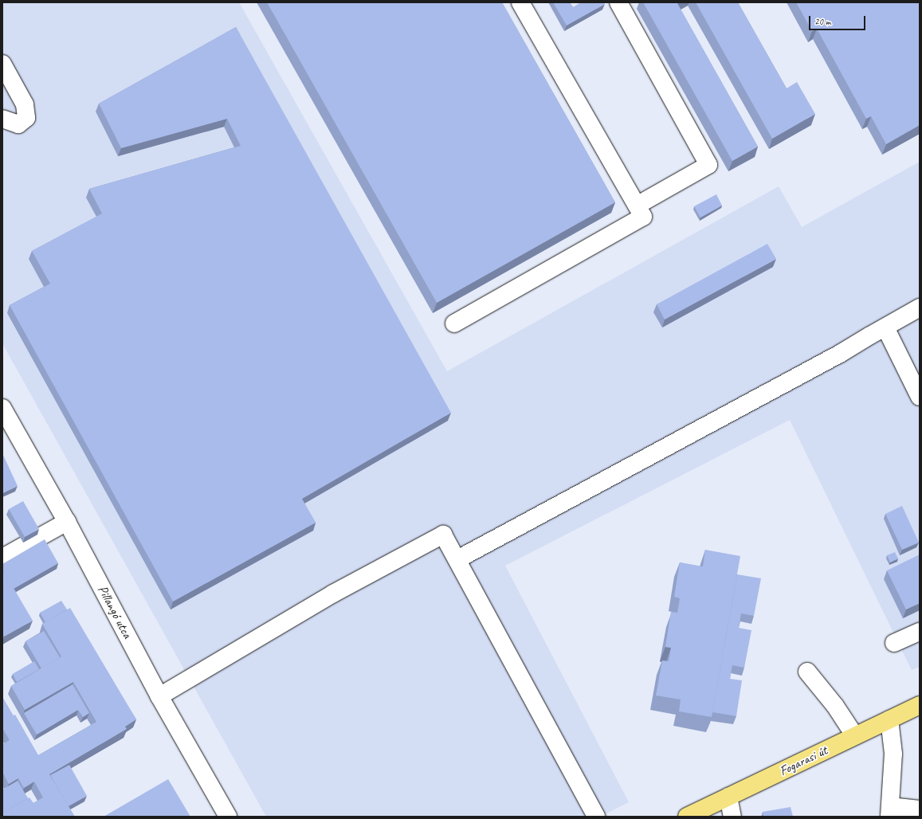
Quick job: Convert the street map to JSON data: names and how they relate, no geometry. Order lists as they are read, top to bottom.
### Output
{
  "streets": {
    "main road": ["Fogarasi út"],
    "street": ["Pillangó utca"]
  },
  "scale_bar": "20 m"
}
